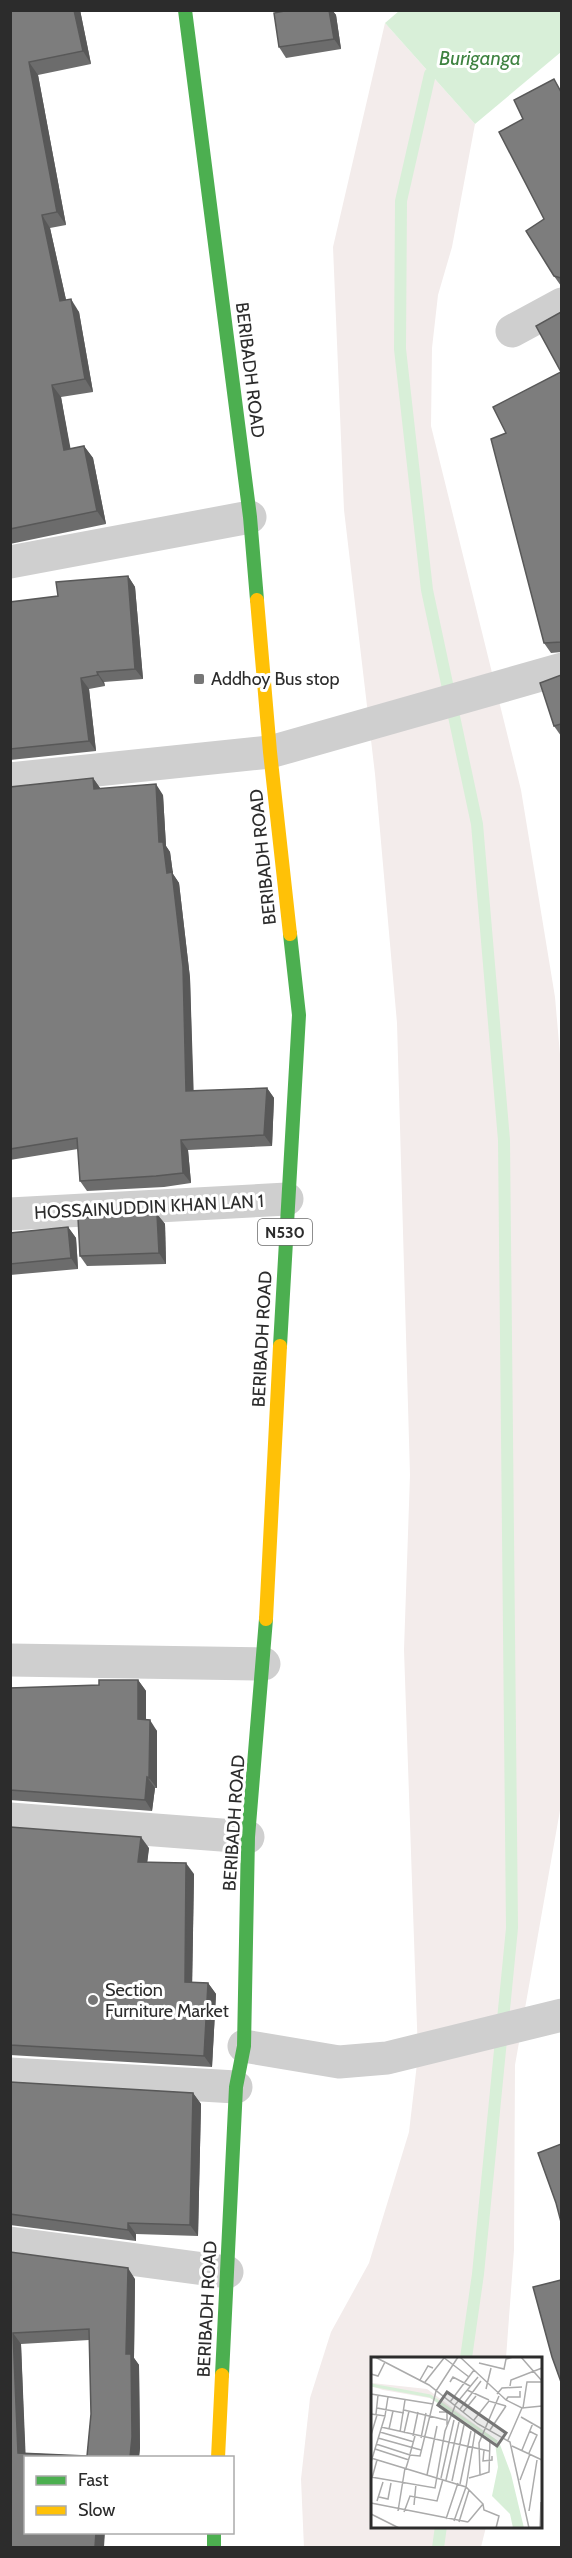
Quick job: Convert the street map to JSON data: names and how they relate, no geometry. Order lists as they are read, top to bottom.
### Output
{
  "streets": {
    "highway": ["BERIBADH ROAD", "N530"],
    "street": ["HOSSAINUDDIN KHAN LAN 1"]
  },
  "crossings": [
    ["BERIBADH ROAD", "HOSSAINUDDIN KHAN LAN 1"]
  ],
  "water": ["Buriganga"],
  "places": {
    "transit": ["Addhoy Bus stop"],
    "other": ["Section Furniture Market"]
  },
  "legend": ["Fast", "Slow"]
}
